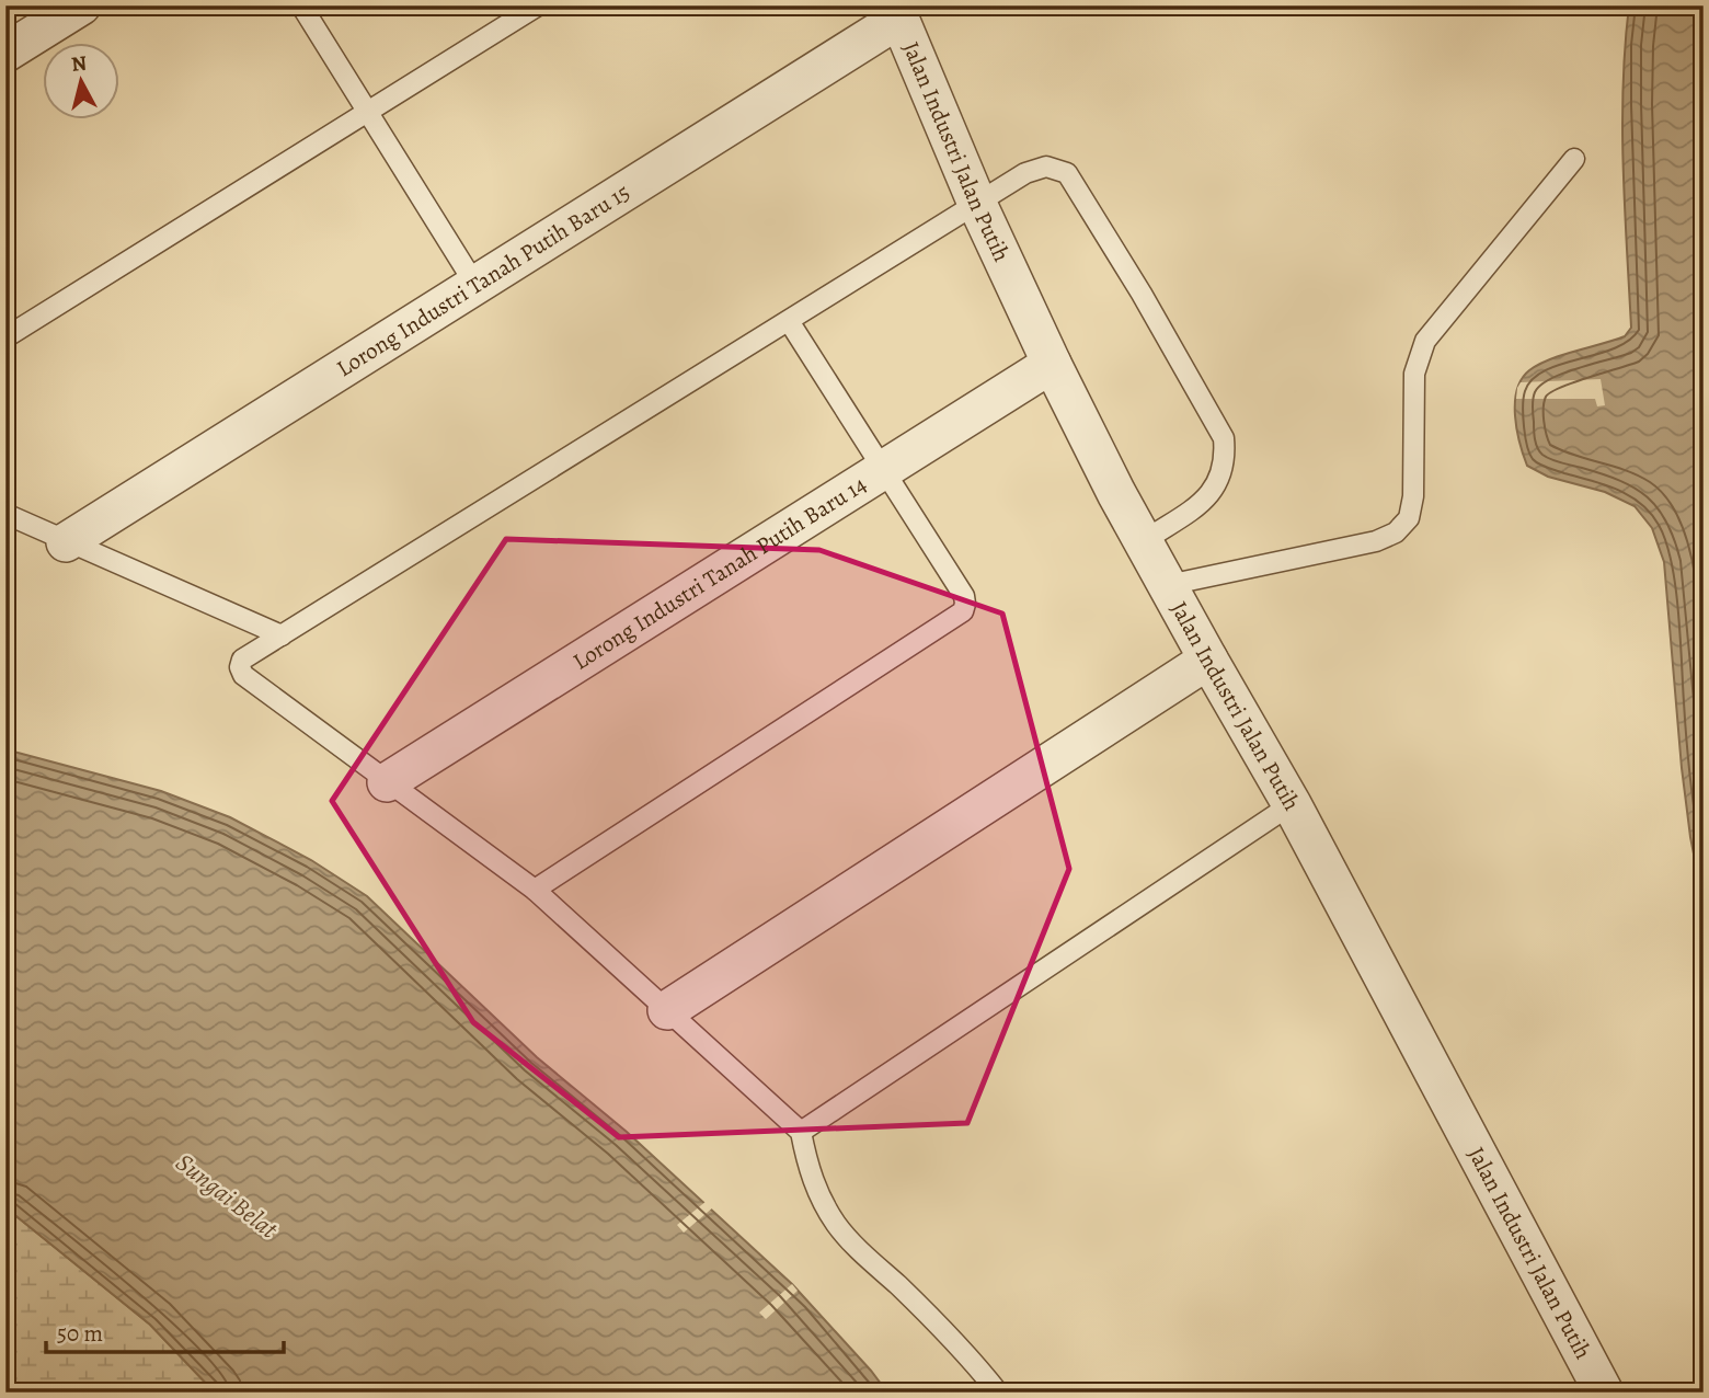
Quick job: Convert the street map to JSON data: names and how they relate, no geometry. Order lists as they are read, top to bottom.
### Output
{
  "streets": {
    "street": ["Jalan Industri Jalan Putih", "Lorong Industri Tanah Putih Baru 15", "Lorong Industri Tanah Putih Baru 14"]
  },
  "crossings": [
    ["Jalan Industri Jalan Putih", "Lorong Industri Tanah Putih Baru 15"],
    ["Jalan Industri Jalan Putih", "Lorong Industri Tanah Putih Baru 14"]
  ],
  "water": ["Sungai Belat"],
  "scale_bar": "50 m",
  "north": "top"
}
